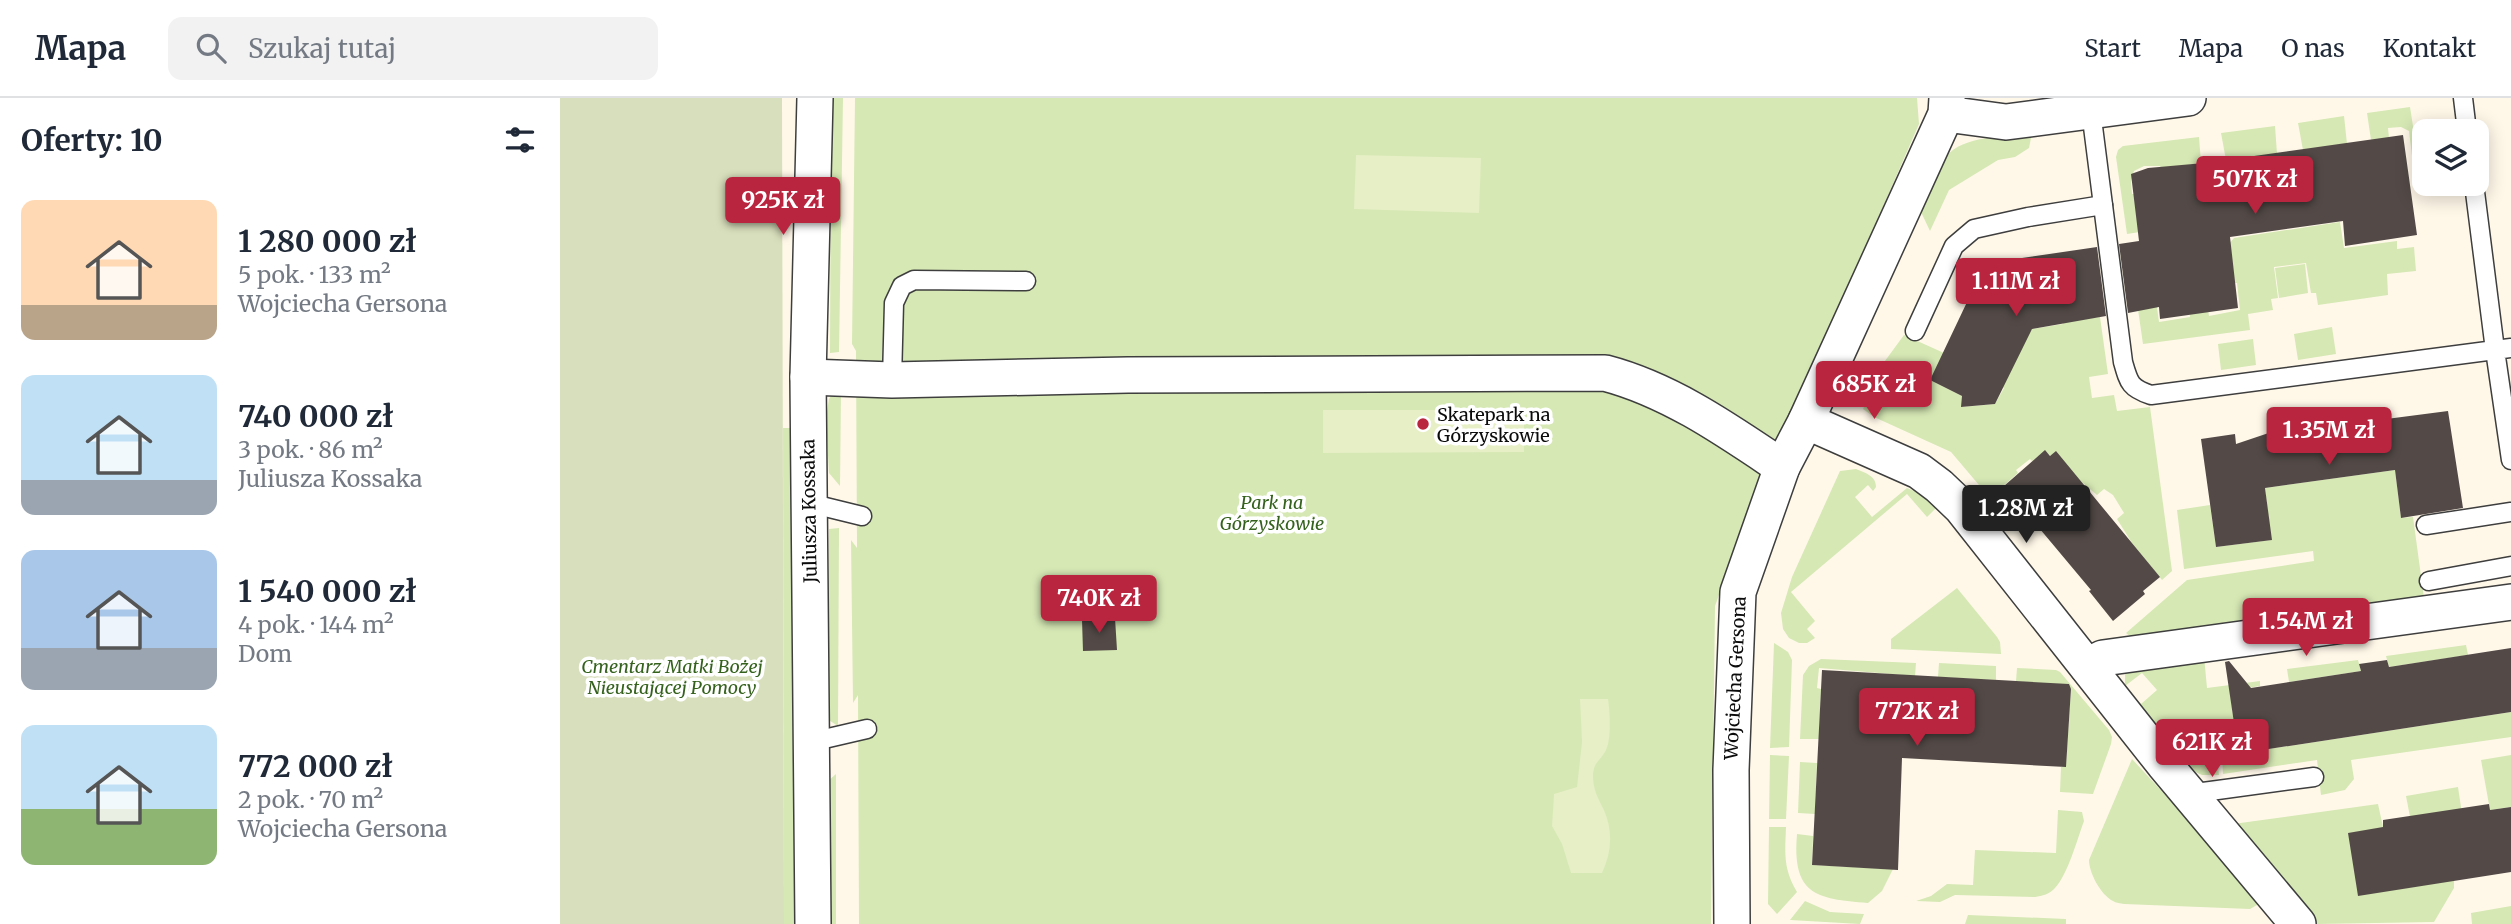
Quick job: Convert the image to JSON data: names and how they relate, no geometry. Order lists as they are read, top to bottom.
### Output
{
  "streets": {
    "street": ["Juliusza Kossaka", "Wojciecha Gersona"]
  },
  "parks": ["Park na Górzyskowie", "Cmentarz Matki Bożej Nieustającej Pomocy"],
  "places": ["Skatepark na Górzyskowie"],
  "page": {
    "header": "Mapa",
    "search": "Szukaj tutaj",
    "nav": [
      "Start",
      "Mapa",
      "O nas",
      "Kontakt"
    ],
    "heading": "Oferty: 10",
    "price": [
      "507K zł",
      "925K zł",
      "1.11M zł",
      "685K zł",
      "1.35M zł",
      "1.28M zł",
      "740K zł",
      "1.54M zł",
      "772K zł",
      "621K zł"
    ],
    "list": [
      {
        "name": "1 280 000 zł",
        "note": "5 pok. · 133 m² · Wojciecha Gersona"
      },
      {
        "name": "740 000 zł",
        "note": "3 pok. · 86 m² · Juliusza Kossaka"
      },
      {
        "name": "1 540 000 zł",
        "note": "4 pok. · 144 m² · Dom"
      },
      {
        "name": "772 000 zł",
        "note": "2 pok. · 70 m² · Wojciecha Gersona"
      }
    ]
  }
}
